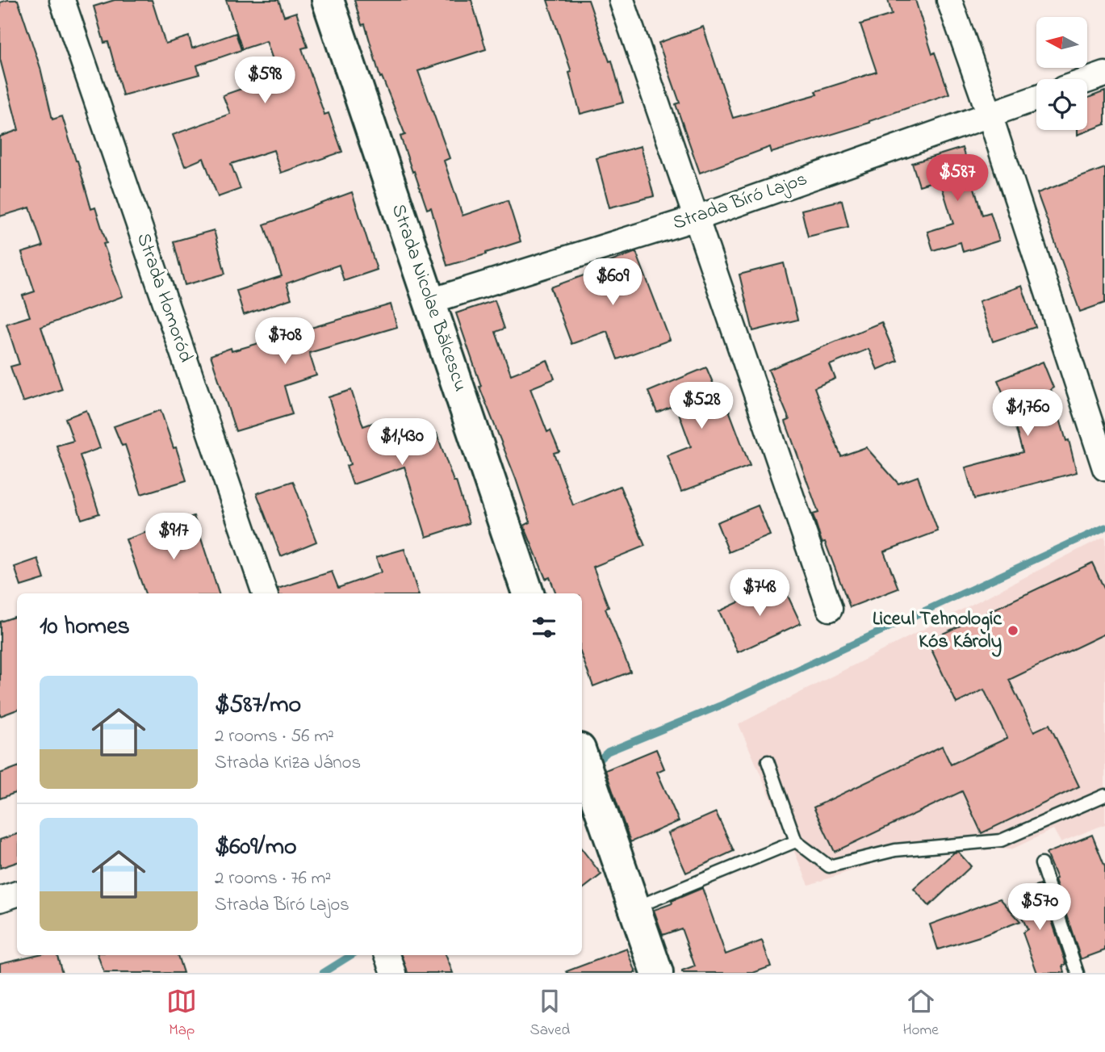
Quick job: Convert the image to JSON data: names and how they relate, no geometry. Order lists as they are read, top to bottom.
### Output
{
  "streets": {
    "main road": ["Strada Nicolae Bălcescu"],
    "street": ["Strada Bíró Lajos", "Strada Homoród"]
  },
  "crossings": [
    ["Strada Bíró Lajos", "Strada Nicolae Bălcescu"]
  ],
  "places": ["Liceul Tehnologic Kós Károly"],
  "north": "left",
  "page": {
    "price": [
      "$598",
      "$587",
      "$609",
      "$708",
      "$528",
      "$1,760",
      "$1,430",
      "$917",
      "$748",
      "$570"
    ],
    "heading": "10 homes",
    "list": [
      {
        "name": "$587/mo",
        "note": "2 rooms · 56 m² · Strada Kriza János"
      },
      {
        "name": "$609/mo",
        "note": "2 rooms · 76 m² · Strada Bíró Lajos"
      }
    ],
    "tabs": ["Map", "Saved", "Home"]
  }
}
